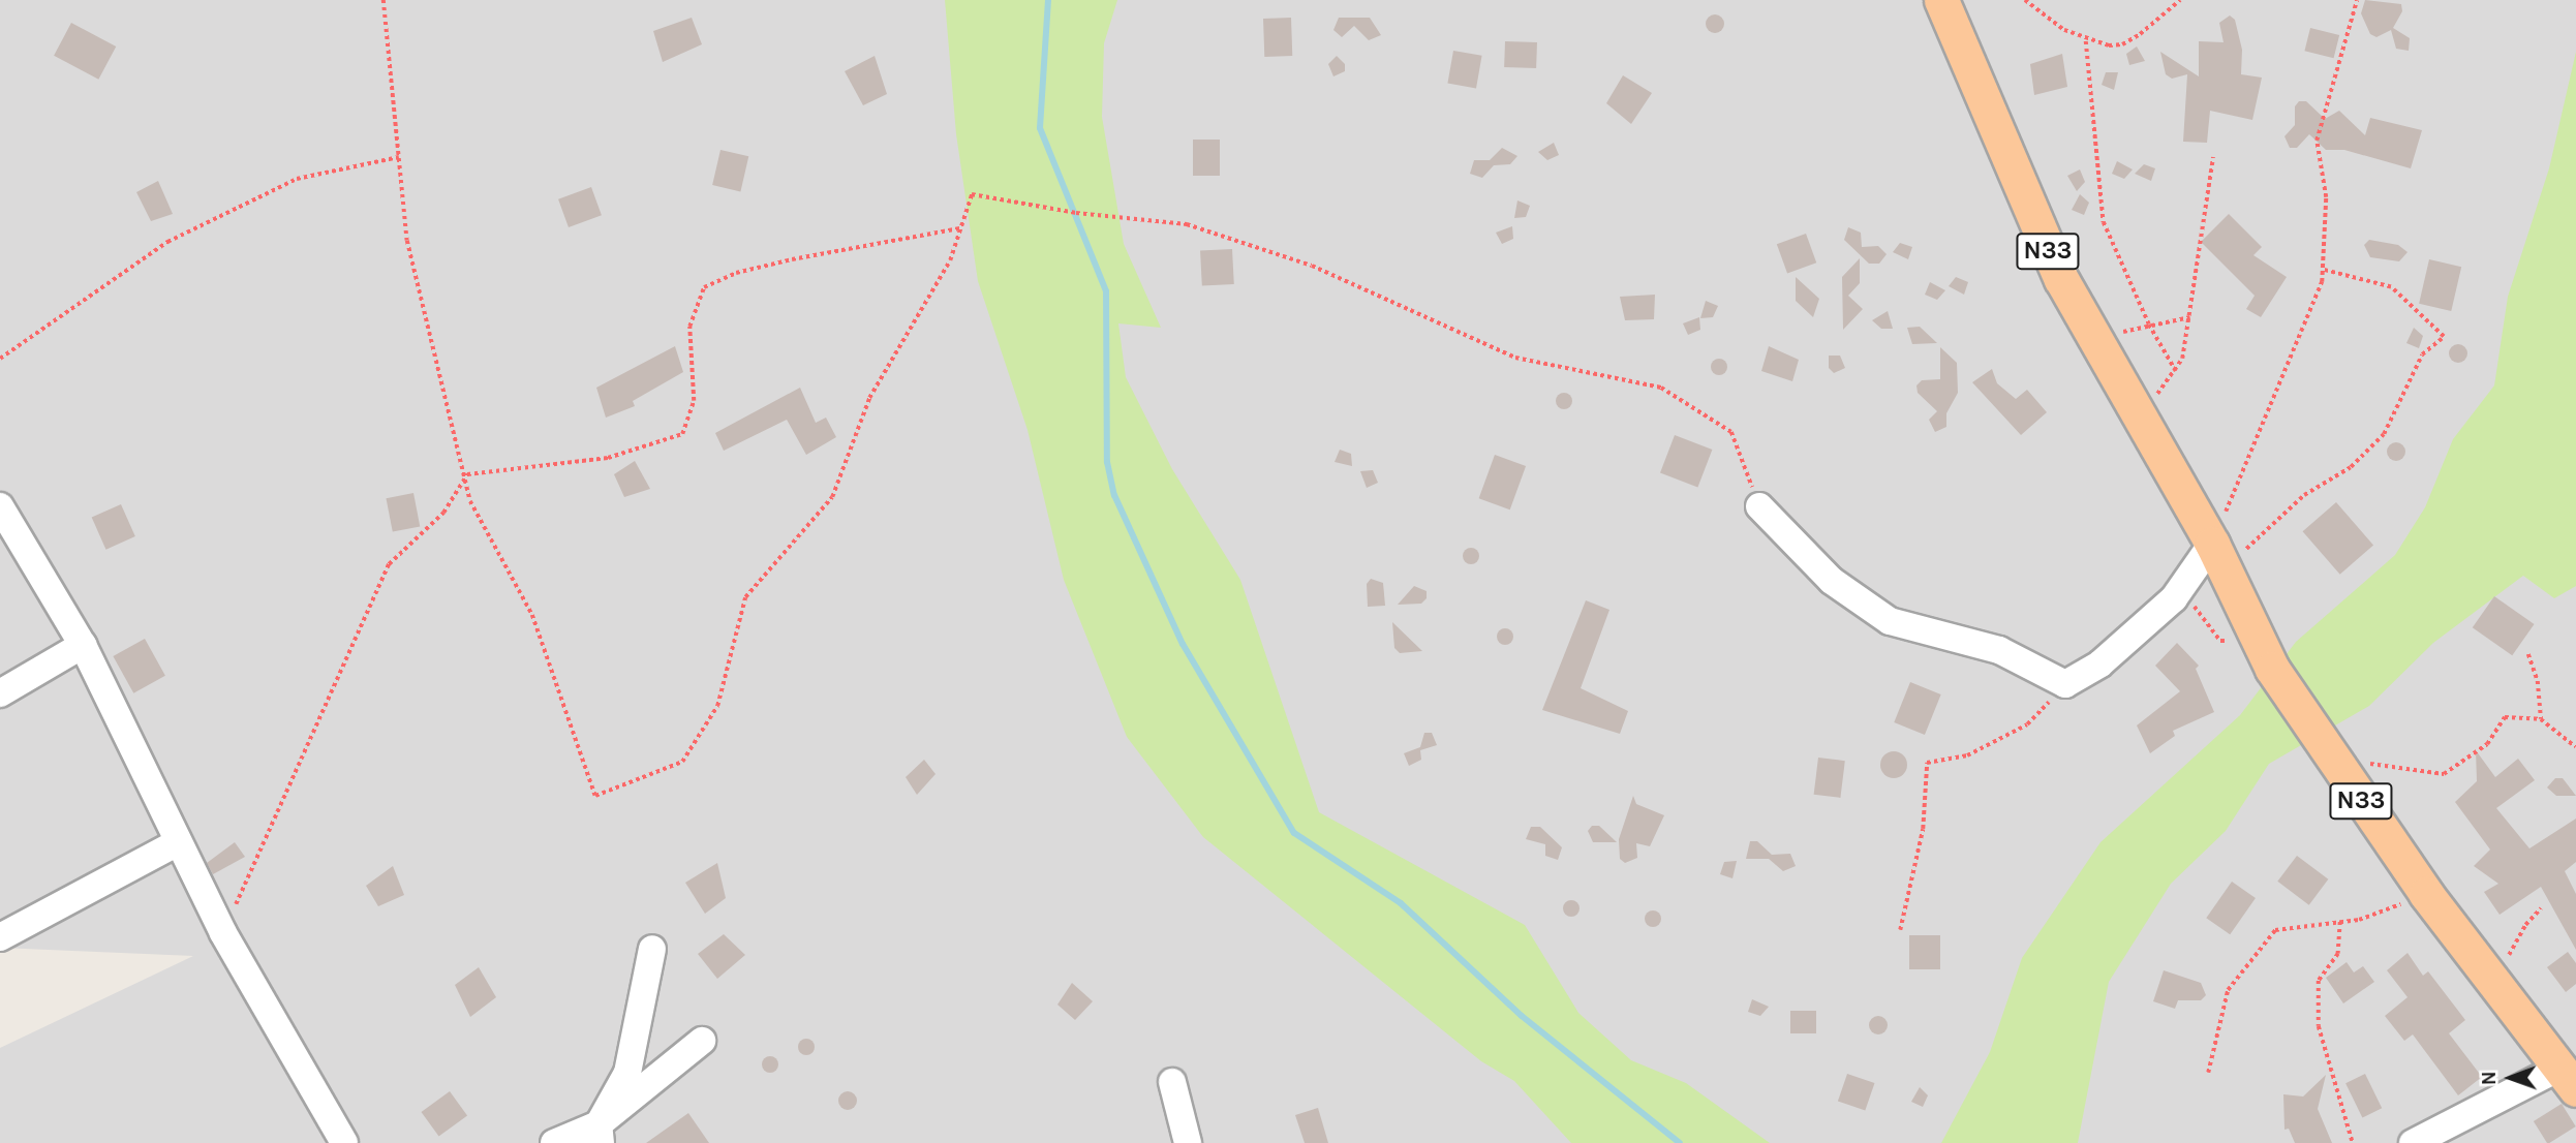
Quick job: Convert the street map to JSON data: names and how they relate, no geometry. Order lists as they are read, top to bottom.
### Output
{
  "streets": {
    "main road": ["N33"]
  },
  "north": "left"
}
